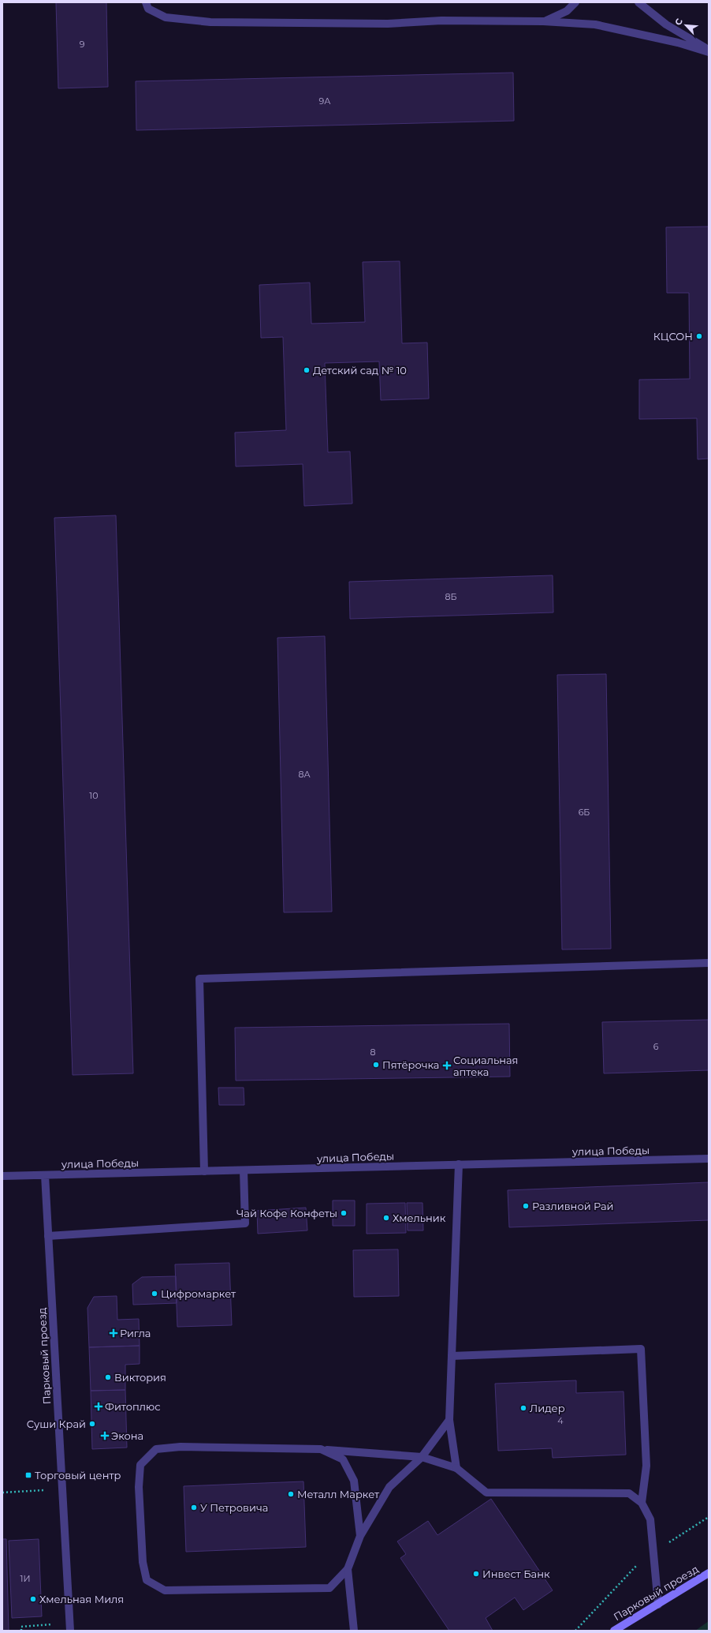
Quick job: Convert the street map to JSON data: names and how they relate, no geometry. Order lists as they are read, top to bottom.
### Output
{
  "streets": {
    "street": ["улица Победы", "Парковый проезд"]
  },
  "crossings": [
    ["улица Победы", "Парковый проезд"]
  ],
  "places": {
    "other": [
      "КЦСОН",
      "Детский сад № 10",
      "Пятёрочка",
      "Разливной Рай",
      "Чай Кофе Конфеты",
      "Хмельник",
      "Цифромаркет",
      "Виктория",
      "Лидер",
      "Суши Край",
      "Металл Маркет",
      "У Петровича",
      "Инвест Банк",
      "Хмельная Миля"
    ],
    "health": [
      "Социальная аптека",
      "Ригла",
      "Фитоплюс",
      "Экона"
    ],
    "transit": ["Торговый центр"]
  },
  "house_numbers": [
    "9",
    "9А",
    "8Б",
    "8А",
    "10",
    "6Б",
    "6",
    "8",
    "4",
    "1И"
  ],
  "north": "top left"
}
